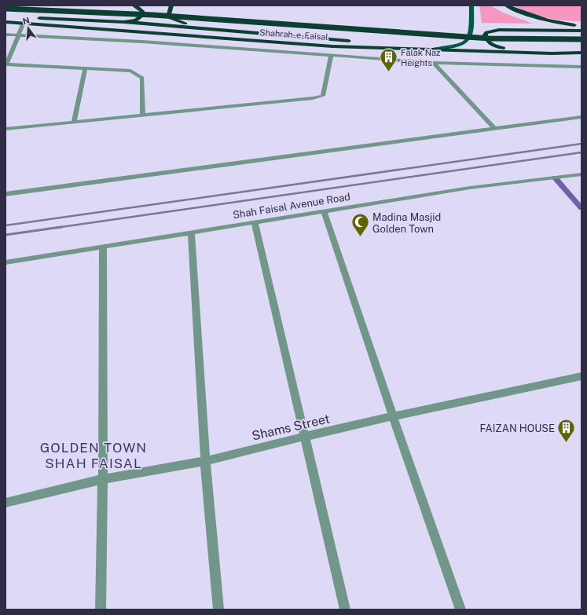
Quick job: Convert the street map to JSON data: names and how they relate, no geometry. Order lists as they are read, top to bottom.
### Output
{
  "streets": {
    "highway": ["Shahrah-e-Faisal"],
    "street": ["Shah Faisal Avenue Road", "Shams Street"]
  },
  "districts": ["GOLDEN TOWN SHAH FAISAL"],
  "places": {
    "building": ["Falak Naz Heights", "FAIZAN HOUSE"],
    "mosque": ["Madina Masjid Golden Town"]
  },
  "north": "top"
}
